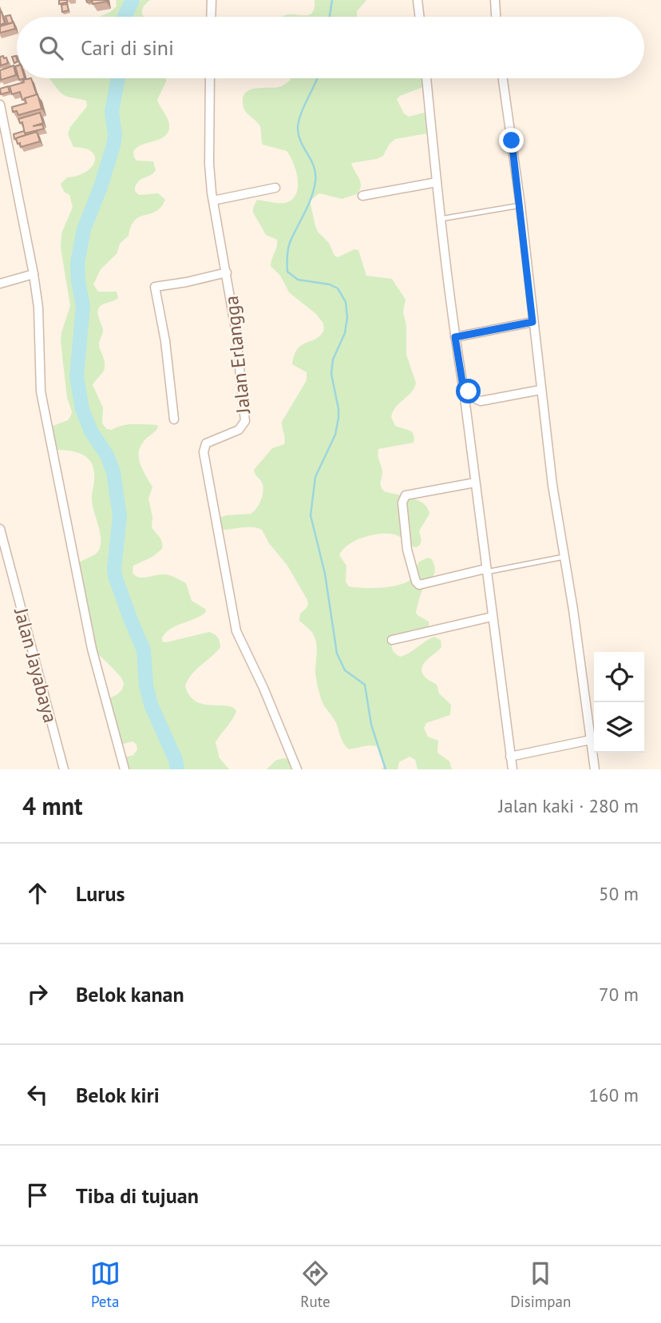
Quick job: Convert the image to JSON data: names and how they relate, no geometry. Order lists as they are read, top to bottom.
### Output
{
  "streets": {
    "street": ["Jalan Erlangga", "Jalan Jayabaya"]
  },
  "page": {
    "search": "Cari di sini",
    "heading": ["4 mnt", "Jalan kaki · 280 m"],
    "list": [
      ["Lurus", "50 m"],
      ["Belok kanan", "70 m"],
      ["Belok kiri", "160 m"],
      "Tiba di tujuan"
    ],
    "nav": ["Peta", "Rute", "Disimpan"]
  }
}
